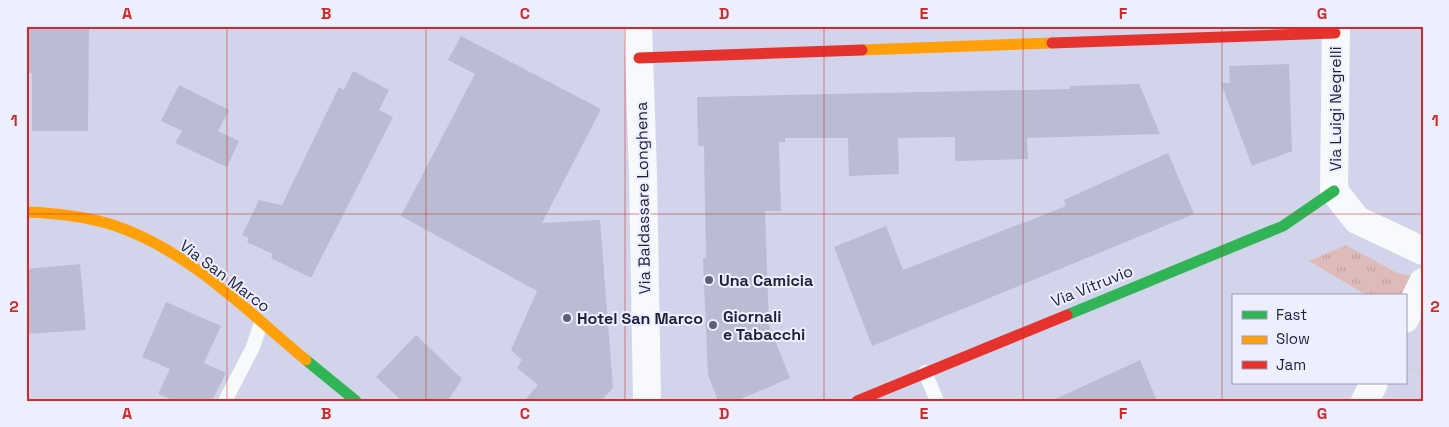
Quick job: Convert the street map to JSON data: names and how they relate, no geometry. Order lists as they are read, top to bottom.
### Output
{
  "streets": {
    "street": [
      "Via Luigi Negrelli",
      "Via Baldassare Longhena",
      "Via San Marco",
      "Via Vitruvio"
    ]
  },
  "crossings": [
    ["Via Luigi Negrelli", "Via Vitruvio"]
  ],
  "places": ["Una Camicia", "Hotel San Marco", "Giornali e Tabacchi"],
  "legend": ["Fast", "Slow", "Jam"],
  "grid": {
    "columns": [
      "A",
      "B",
      "C",
      "D",
      "E",
      "F",
      "G"
    ],
    "rows": ["1", "2"]
  }
}
